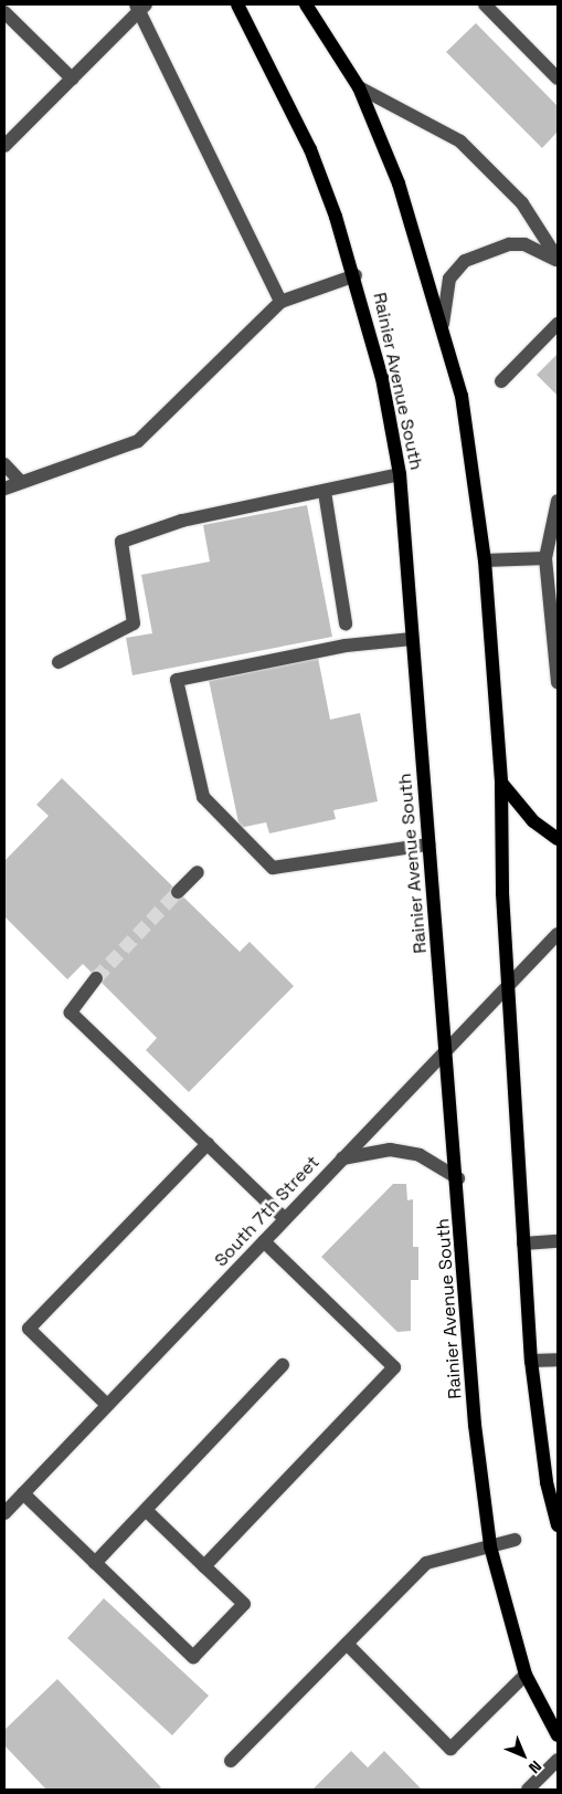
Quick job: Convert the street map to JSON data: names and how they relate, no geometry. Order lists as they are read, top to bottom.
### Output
{
  "streets": {
    "main road": ["Rainier Avenue South"],
    "street": ["South 7th Street"]
  },
  "crossings": [
    ["Rainier Avenue South", "South 7th Street"]
  ],
  "north": "bottom right"
}
